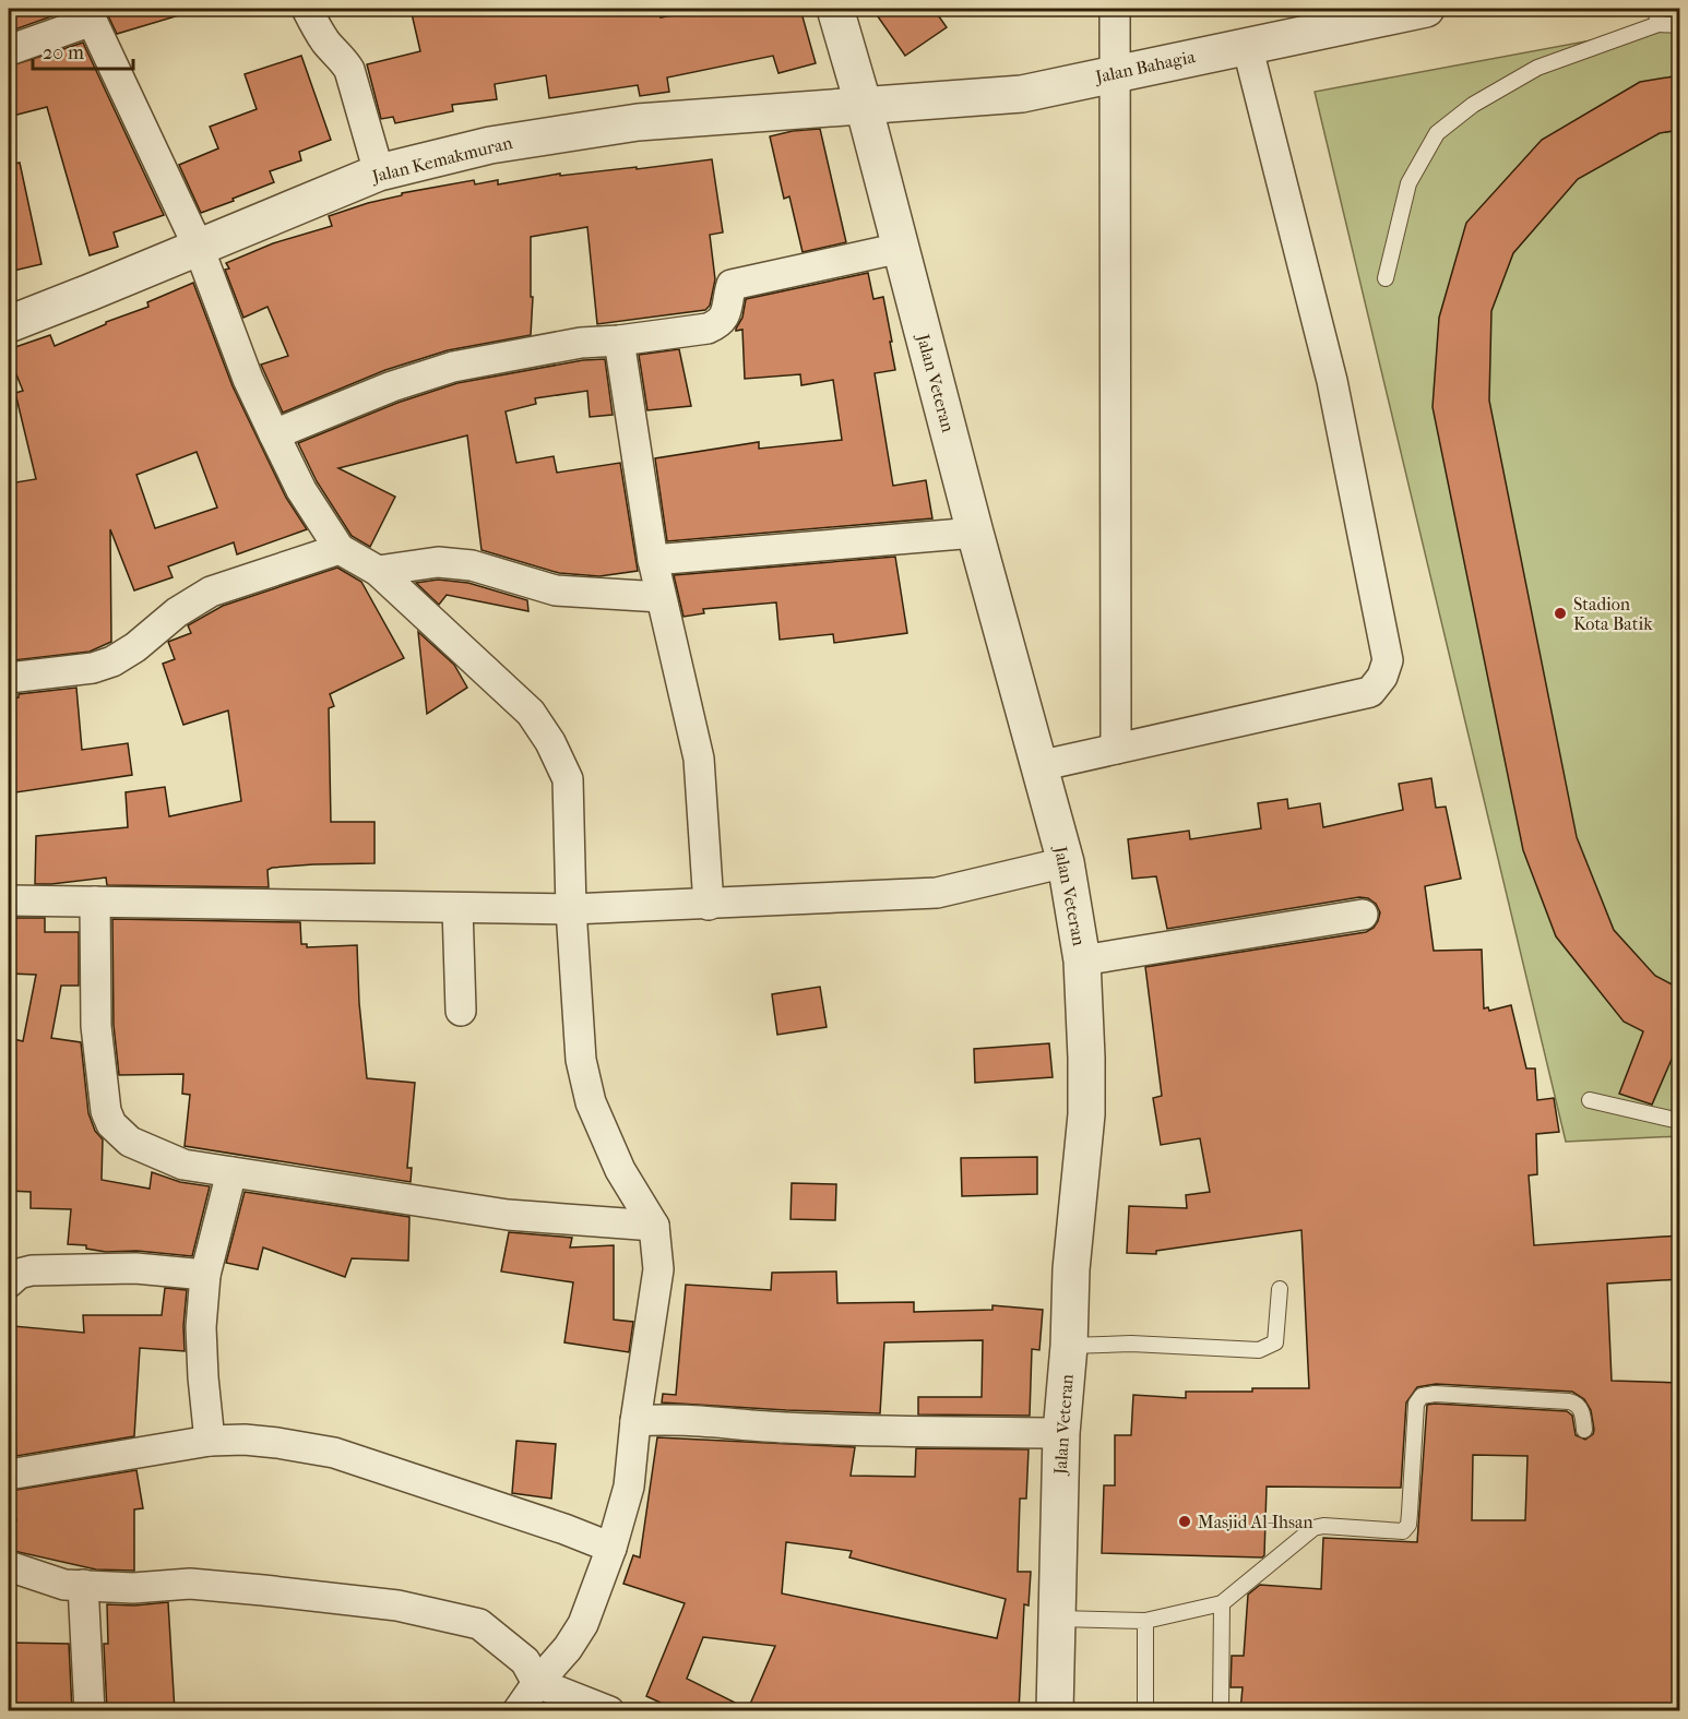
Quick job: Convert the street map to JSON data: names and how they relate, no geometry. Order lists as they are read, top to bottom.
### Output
{
  "streets": {
    "street": ["Jalan Bahagia", "Jalan Kemakmuran", "Jalan Veteran"]
  },
  "crossings": [
    ["Jalan Bahagia", "Jalan Kemakmuran"],
    ["Jalan Bahagia", "Jalan Veteran"],
    ["Jalan Kemakmuran", "Jalan Veteran"]
  ],
  "places": ["Stadion Kota Batik", "Masjid Al-Ihsan"],
  "scale_bar": "20 m"
}
